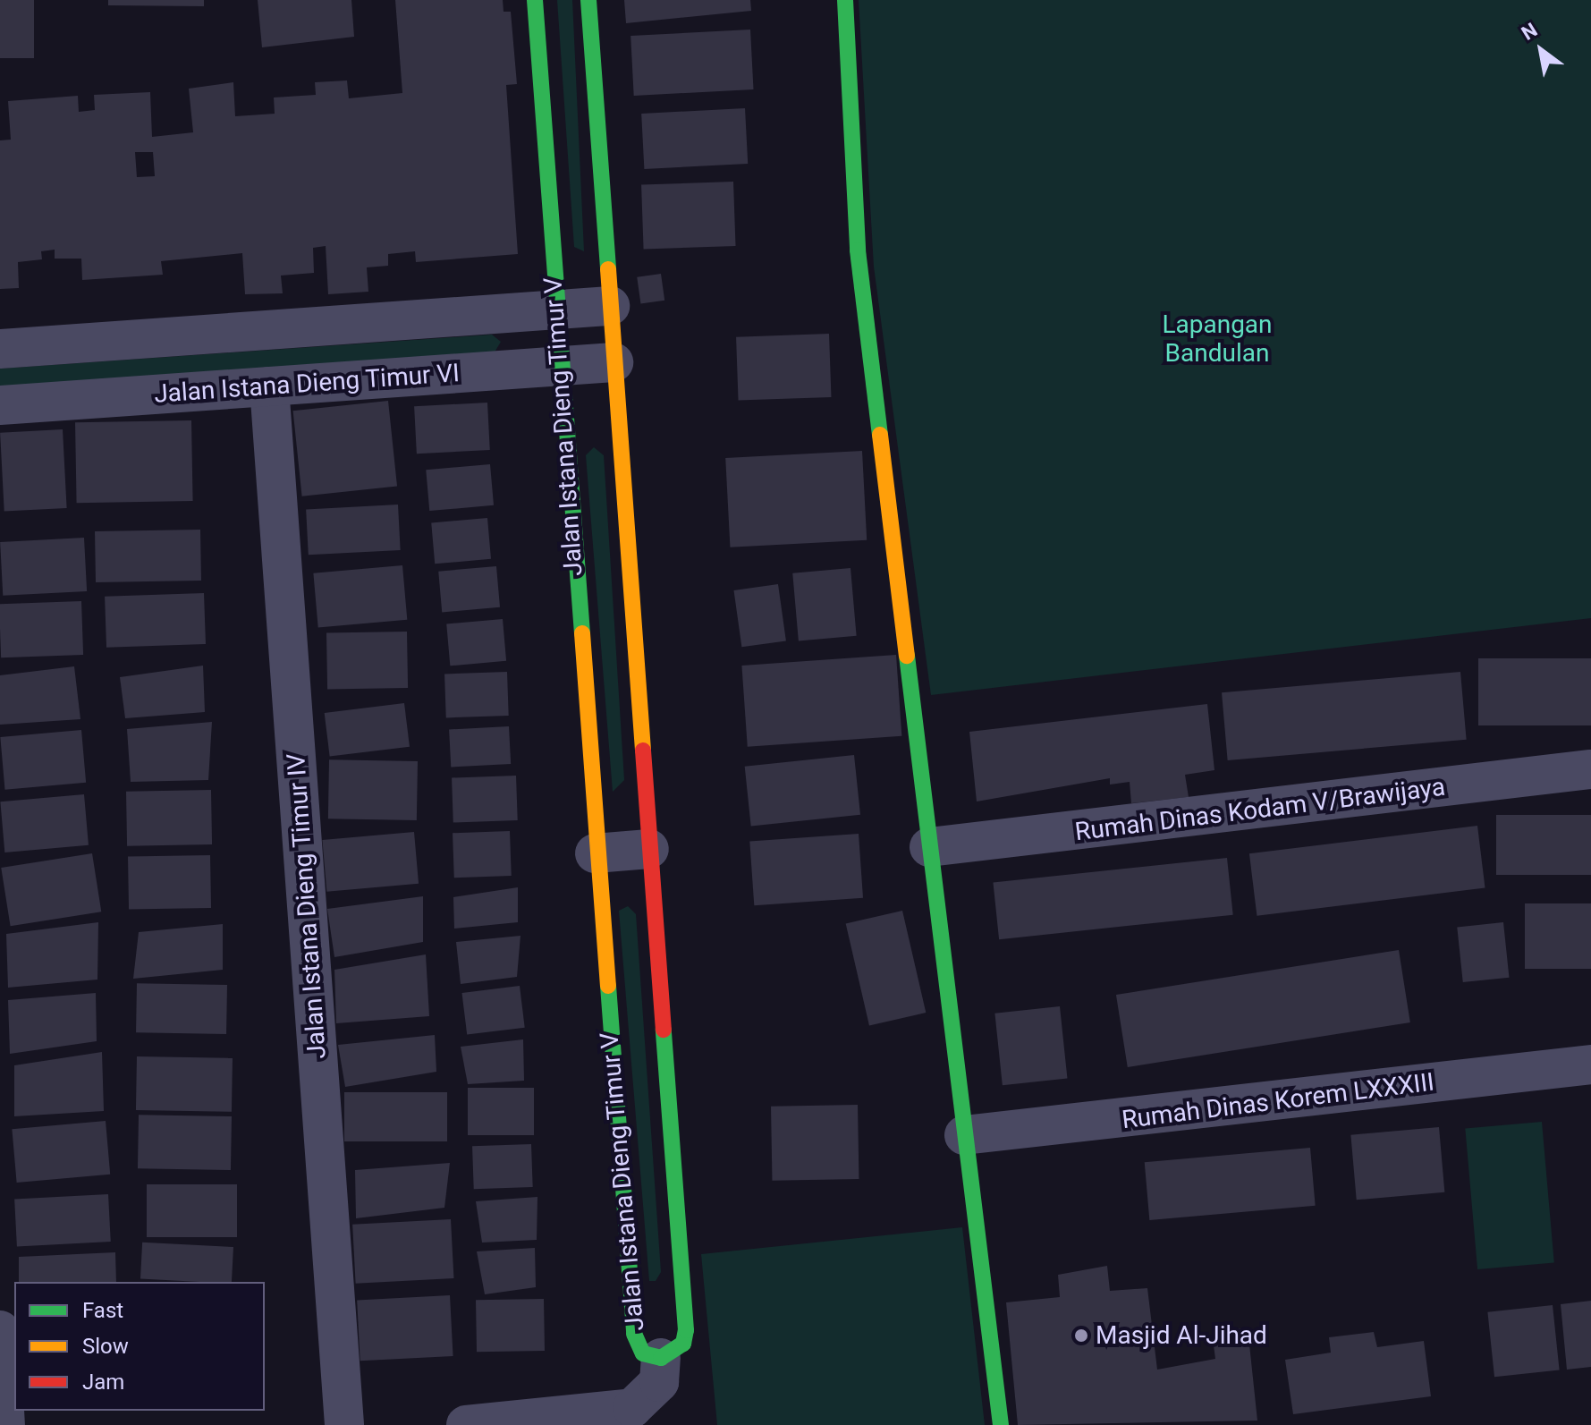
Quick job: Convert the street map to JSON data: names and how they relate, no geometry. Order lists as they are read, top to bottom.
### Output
{
  "streets": {
    "street": [
      "Jalan Istana Dieng Timur VI",
      "Jalan Istana Dieng Timur V",
      "Rumah Dinas Kodam V/Brawijaya",
      "Jalan Istana Dieng Timur IV",
      "Rumah Dinas Korem LXXXIII"
    ]
  },
  "crossings": [
    ["Jalan Istana Dieng Timur VI", "Jalan Istana Dieng Timur V"],
    ["Jalan Istana Dieng Timur VI", "Jalan Istana Dieng Timur IV"]
  ],
  "parks": ["Lapangan Bandulan"],
  "places": ["Masjid Al-Jihad"],
  "legend": ["Fast", "Slow", "Jam"],
  "north": "top left"
}
